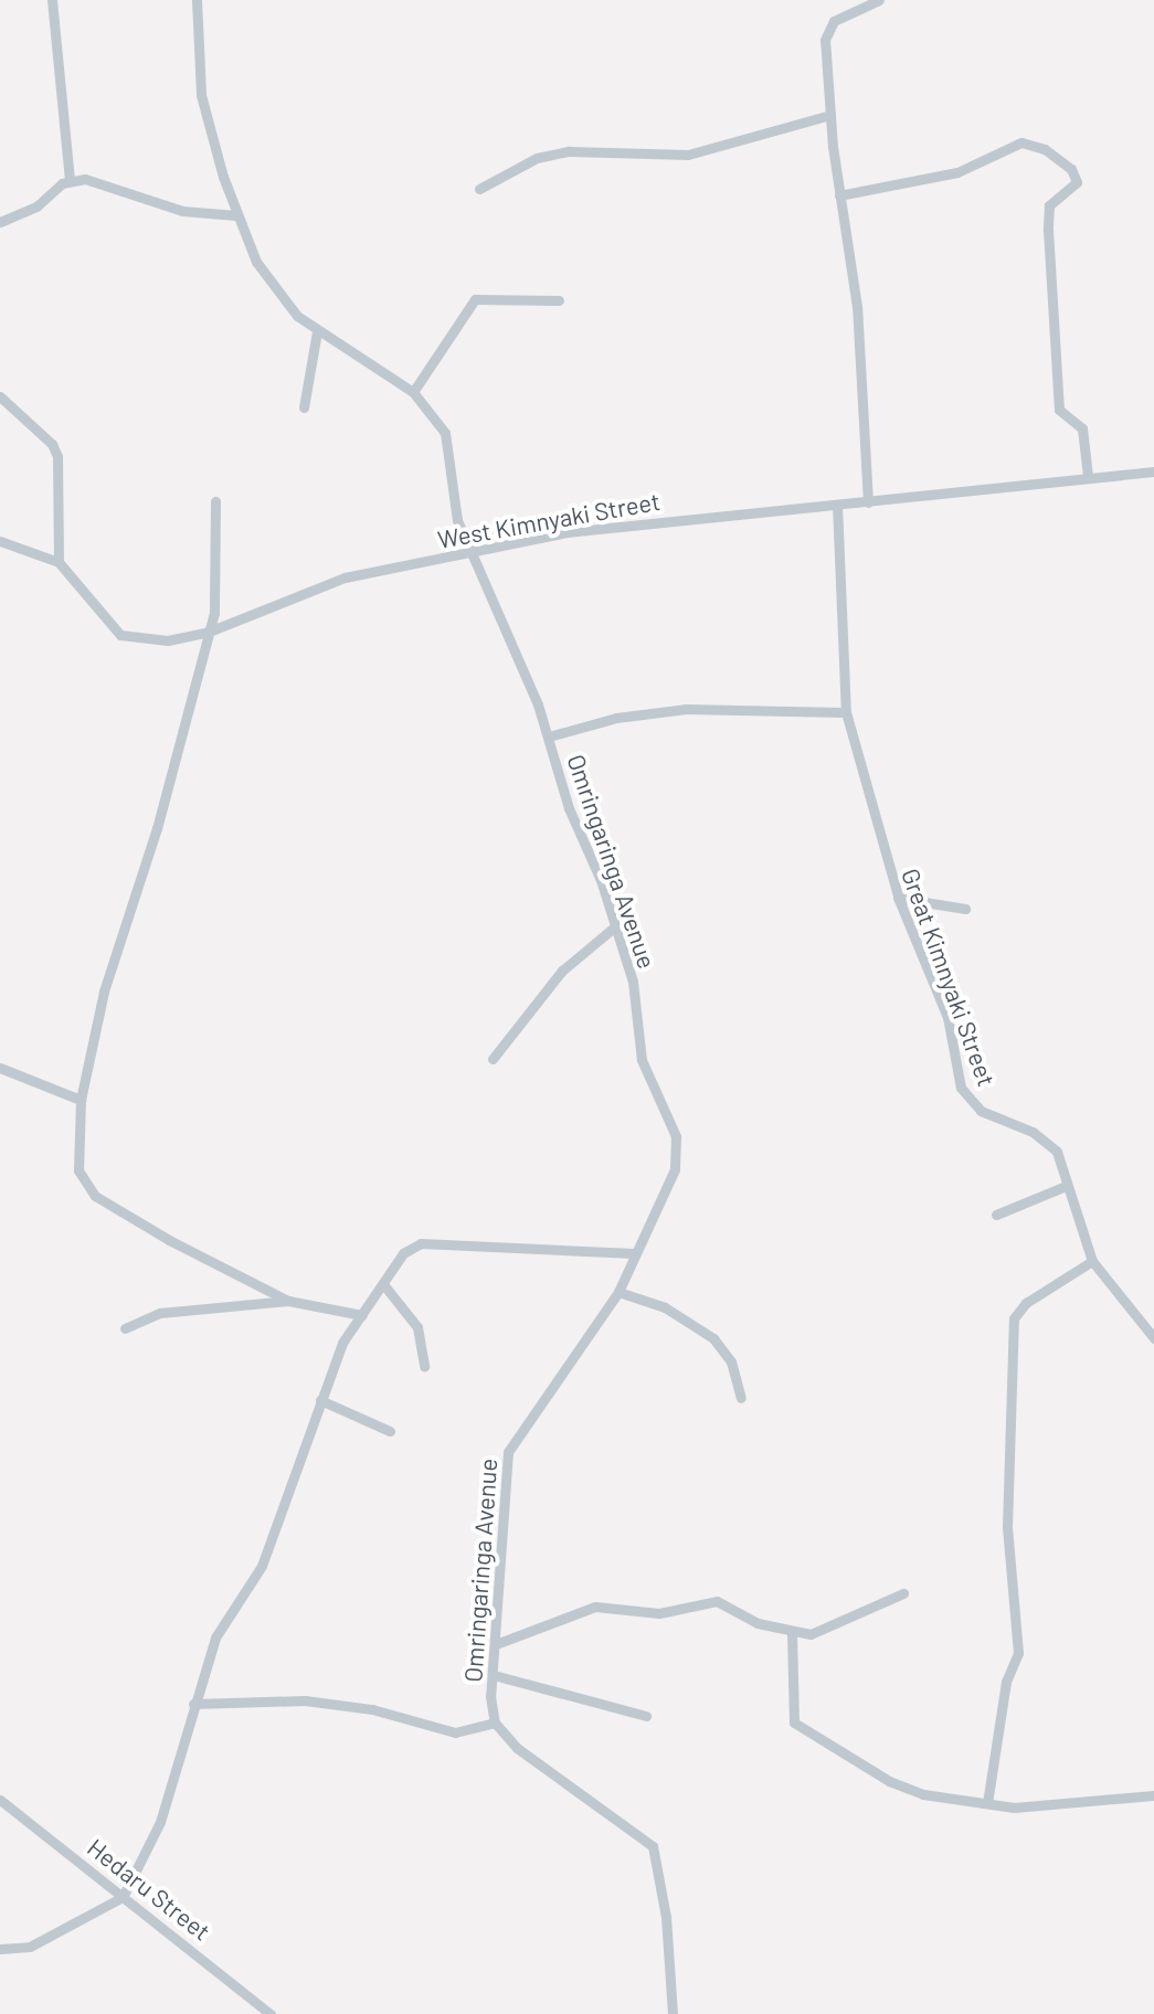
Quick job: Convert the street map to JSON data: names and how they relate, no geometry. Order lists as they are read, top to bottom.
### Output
{
  "streets": {
    "street": [
      "West Kimnyaki Street",
      "Omringaringa Avenue",
      "Great Kimnyaki Street",
      "Hedaru Street"
    ]
  },
  "crossings": [
    ["West Kimnyaki Street", "Omringaringa Avenue"],
    ["West Kimnyaki Street", "Great Kimnyaki Street"]
  ]
}
